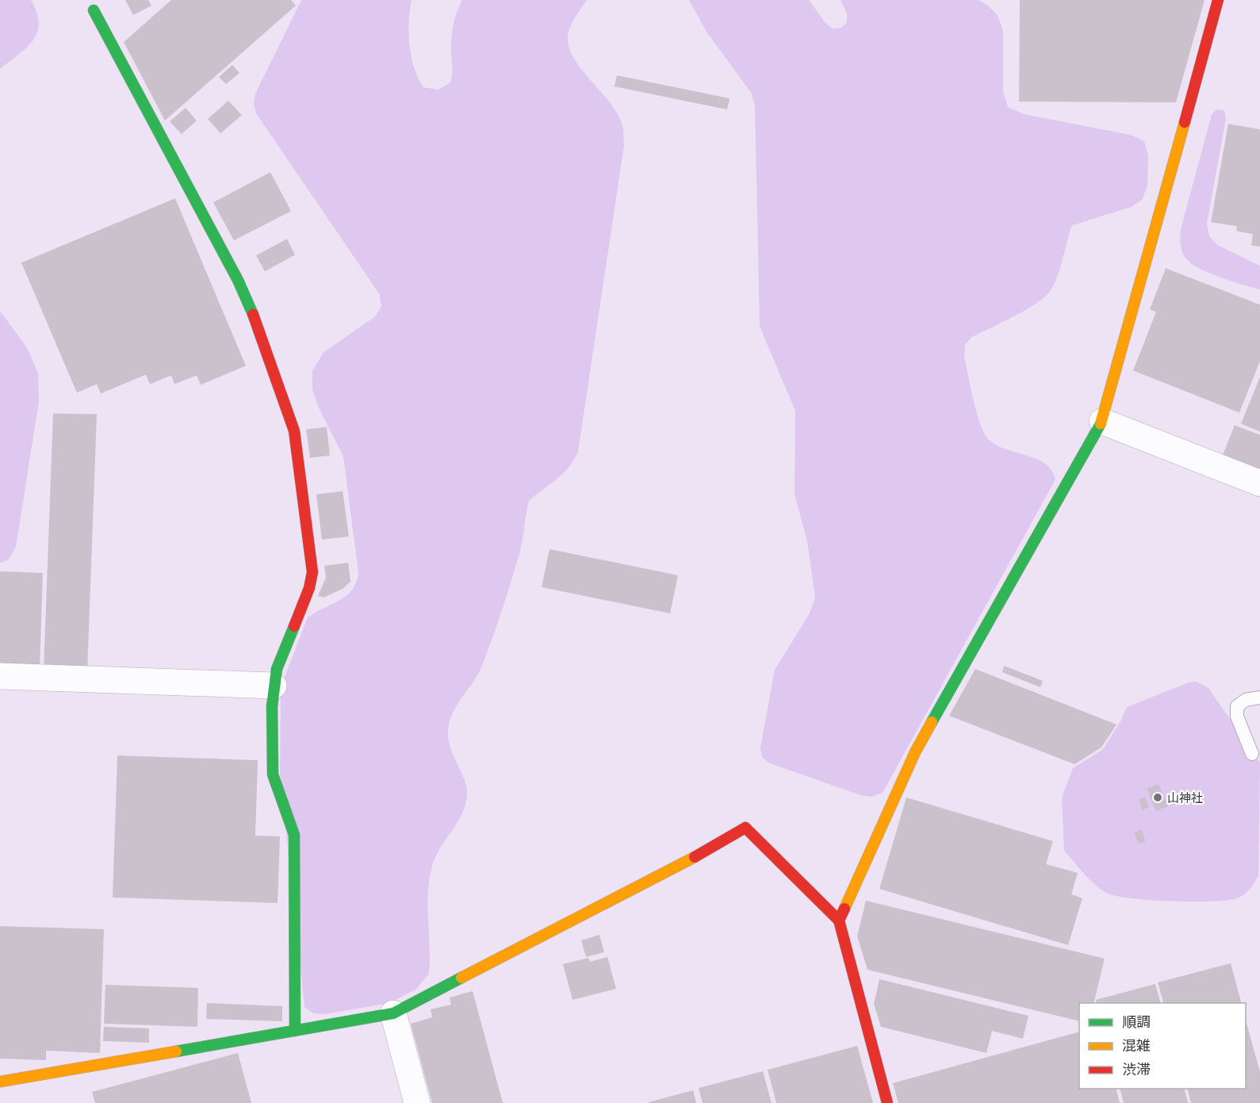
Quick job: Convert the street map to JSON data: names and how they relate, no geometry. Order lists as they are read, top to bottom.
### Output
{
  "places": ["山神社"],
  "legend": ["順調", "混雑", "渋滞"]
}
